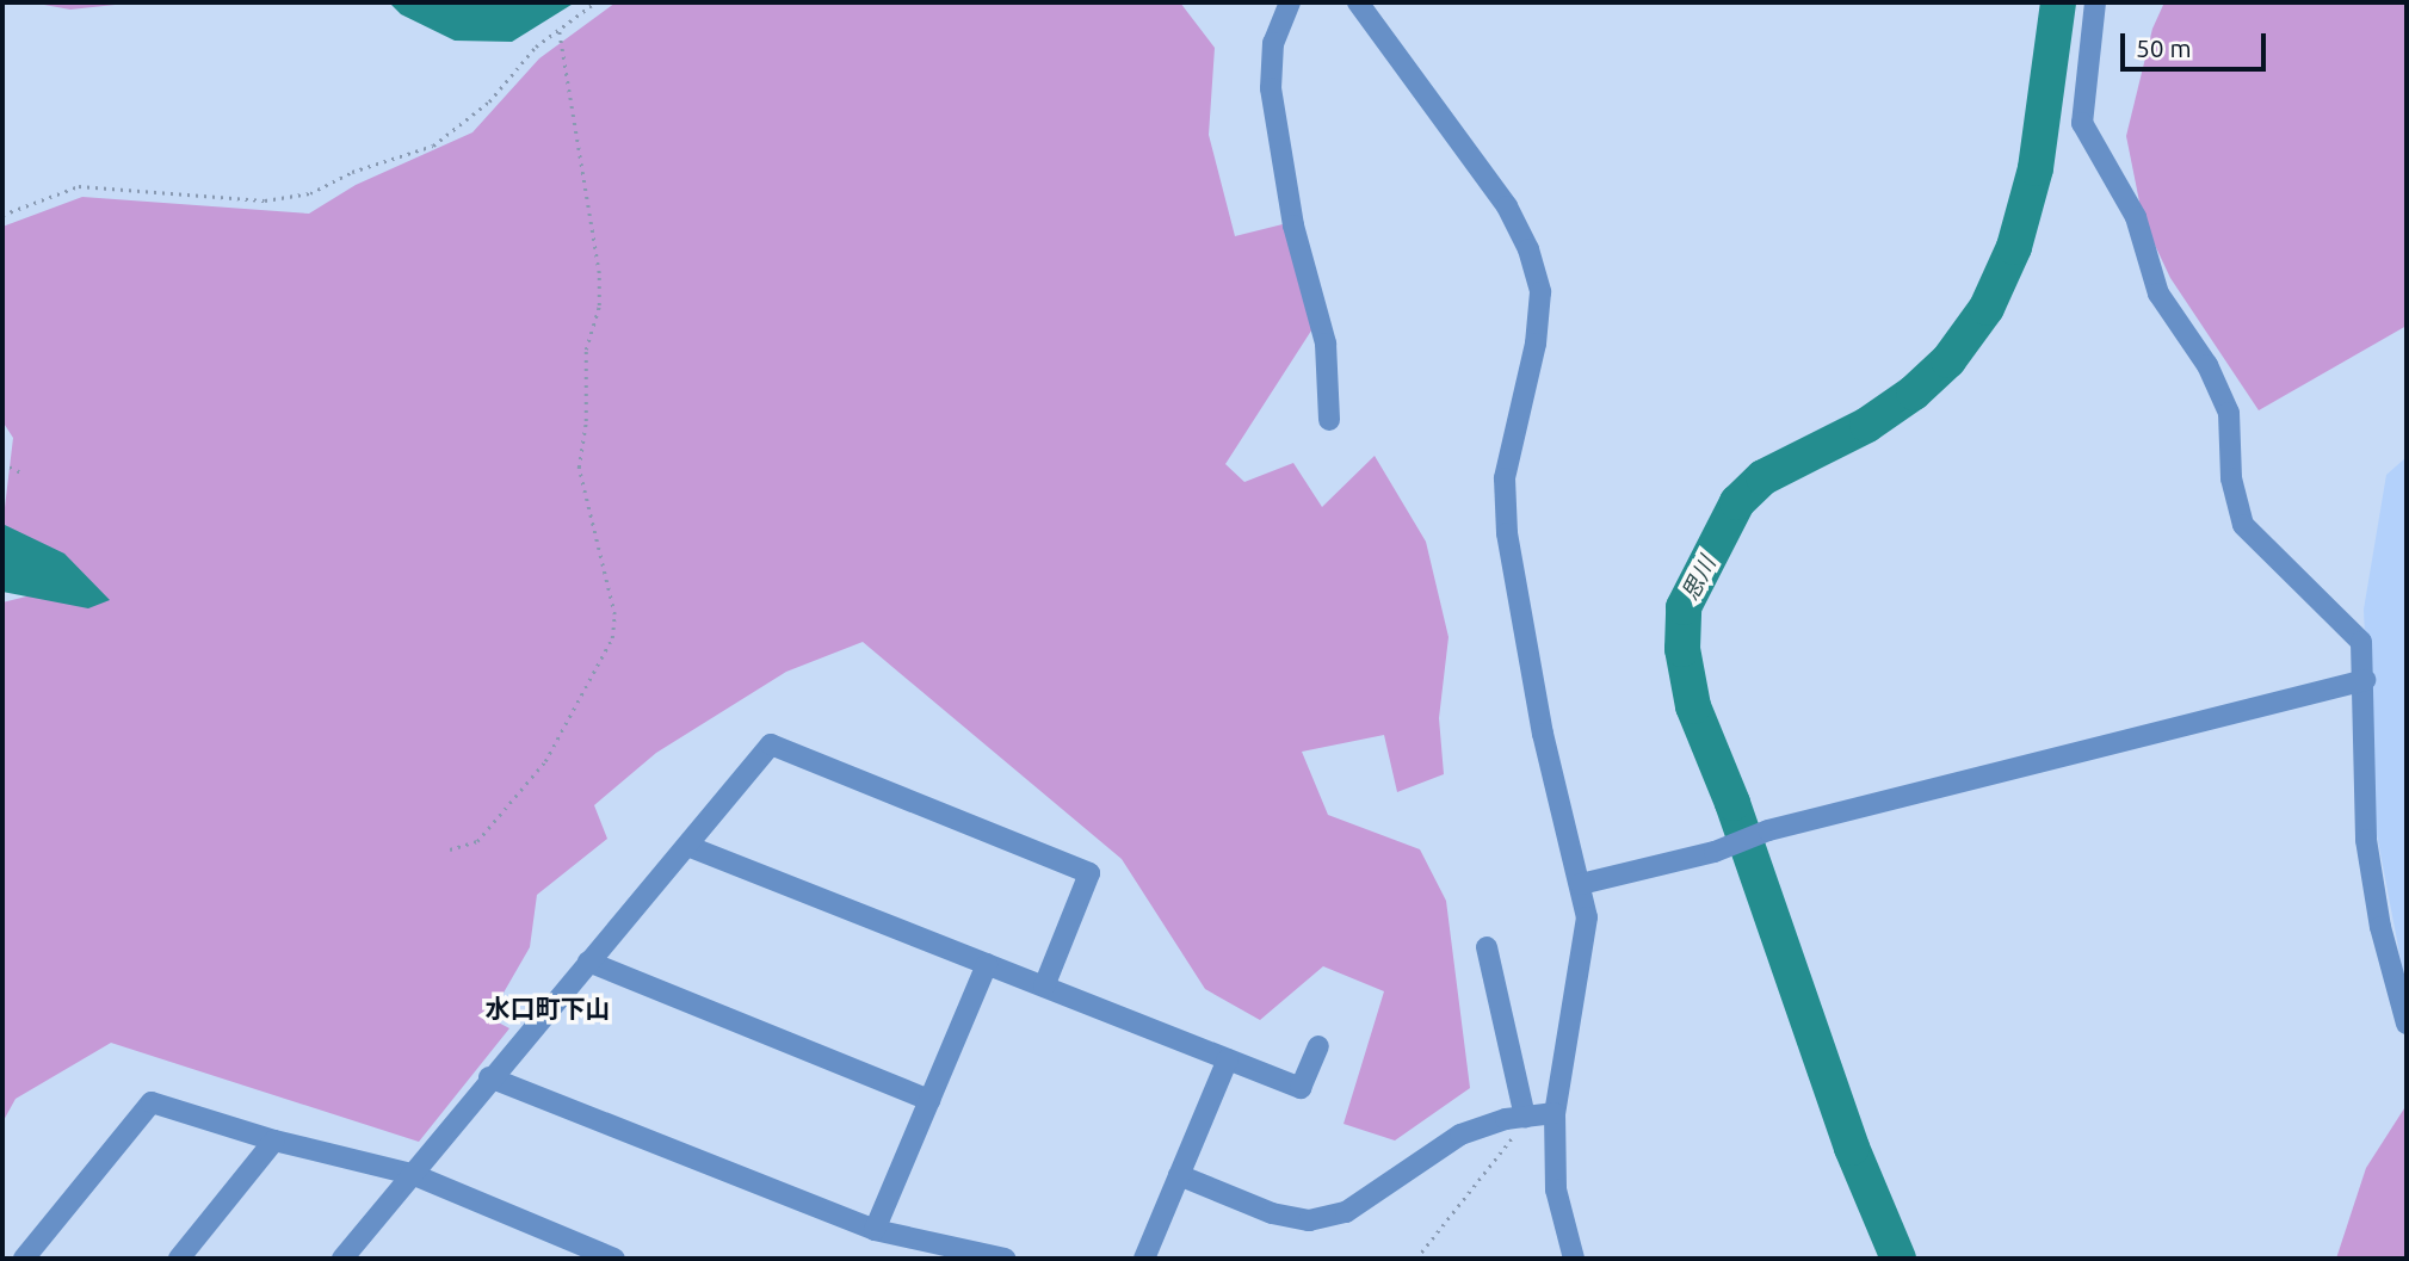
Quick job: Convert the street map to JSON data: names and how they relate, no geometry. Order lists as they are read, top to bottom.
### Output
{
  "districts": ["水口町下山"],
  "water": ["思川"],
  "scale_bar": "50 m"
}
